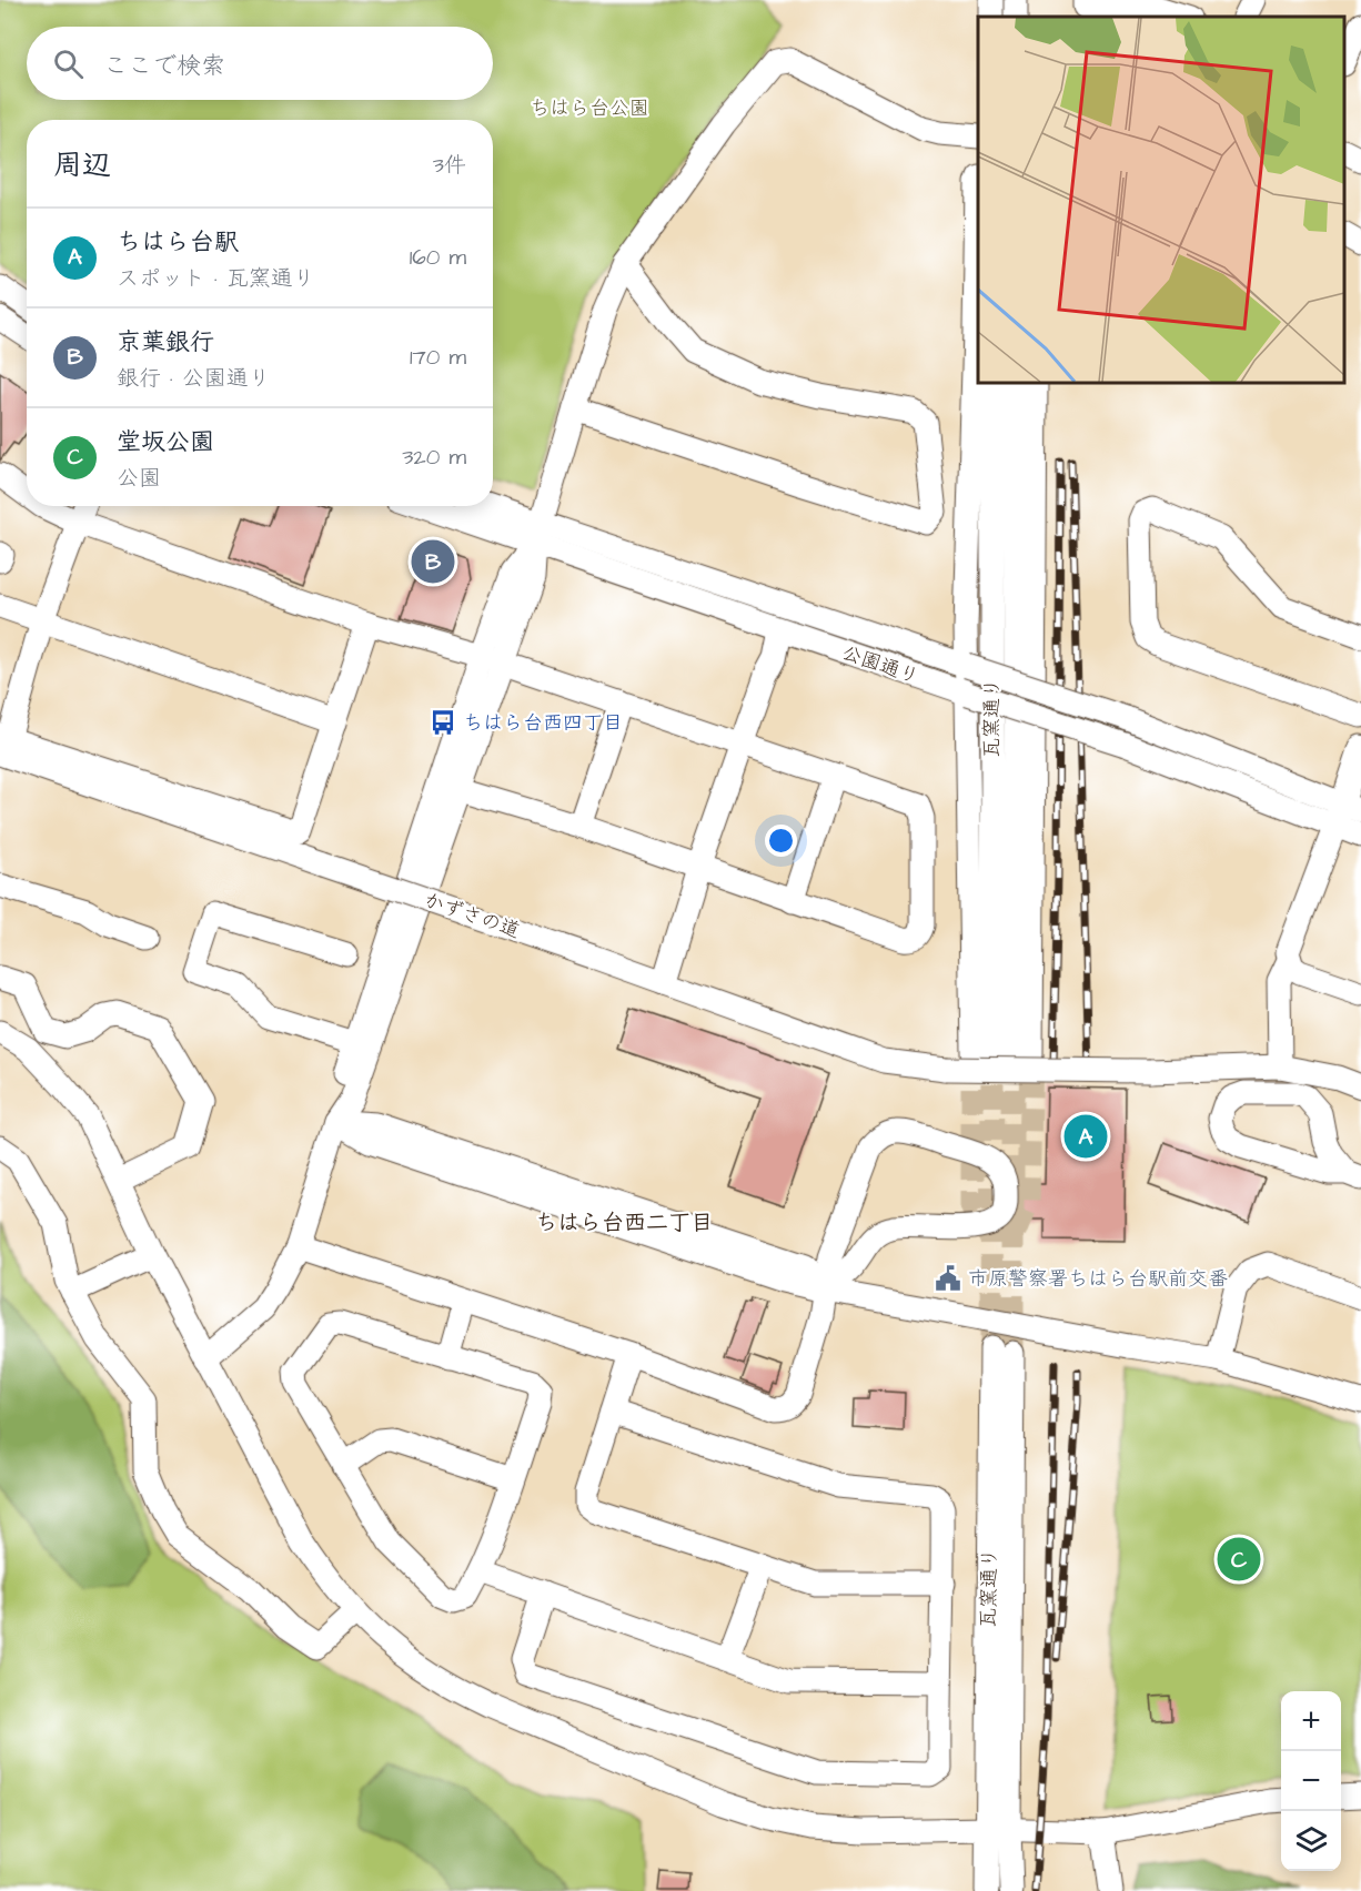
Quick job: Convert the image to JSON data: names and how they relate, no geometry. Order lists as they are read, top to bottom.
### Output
{
  "streets": {
    "street": ["公園通り", "瓦窯通り", "かずさの道"]
  },
  "districts": ["ちはら台西二丁目"],
  "parks": ["ちはら台公園"],
  "places": {
    "bus stop": ["ちはら台西四丁目"],
    "public building": ["市原警察署ちはら台駅前交番"]
  },
  "page": {
    "search": "ここで検索",
    "heading": ["周辺", "3件"],
    "list": [
      {
        "mark": "A",
        "name": "ちはら台駅",
        "note": "スポット · 瓦窯通り",
        "value": "160 m"
      },
      {
        "mark": "B",
        "name": "京葉銀行",
        "note": "銀行 · 公園通り",
        "value": "170 m"
      },
      {
        "mark": "C",
        "name": "堂坂公園",
        "note": "公園",
        "value": "320 m"
      }
    ],
    "pins": ["B", "A", "C"],
    "map_buttons": ["+", "−"]
  }
}
